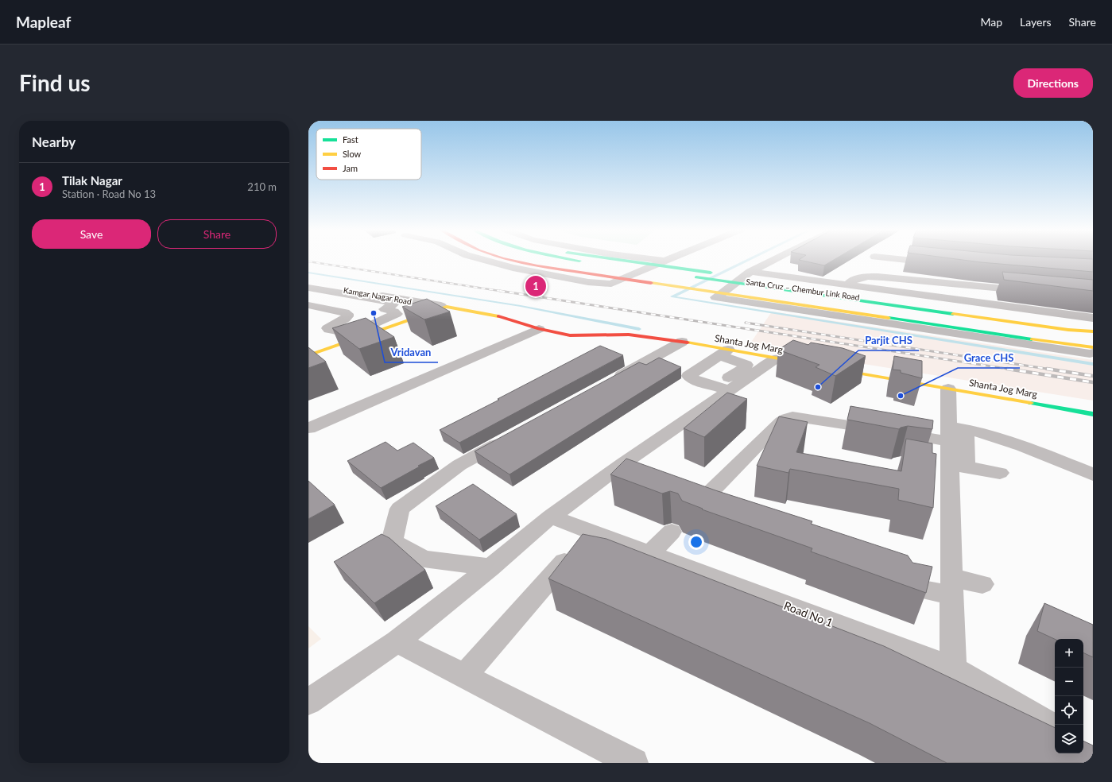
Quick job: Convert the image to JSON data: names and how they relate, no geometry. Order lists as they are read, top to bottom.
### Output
{
  "streets": {
    "main road": ["Santa Cruz – Chembur Link Road", "Kamgar Nagar Road", "Shanta Jog Marg"],
    "street": ["Road No 1"]
  },
  "crossings": [
    ["Kamgar Nagar Road", "Shanta Jog Marg"]
  ],
  "places": ["Vridavan", "Parjit CHS", "Grace CHS"],
  "legend": ["Fast", "Slow", "Jam"],
  "page": {
    "header": "Mapleaf",
    "nav": ["Map", "Layers", "Share"],
    "buttons": [
      "Directions",
      ["Save", "Share"]
    ],
    "title": "Find us",
    "heading": "Nearby",
    "list": [
      {
        "mark": "1",
        "name": "Tilak Nagar",
        "note": "Station · Road No 13",
        "value": "210 m"
      }
    ],
    "pins": "1",
    "map_buttons": ["+", "−"]
  }
}
